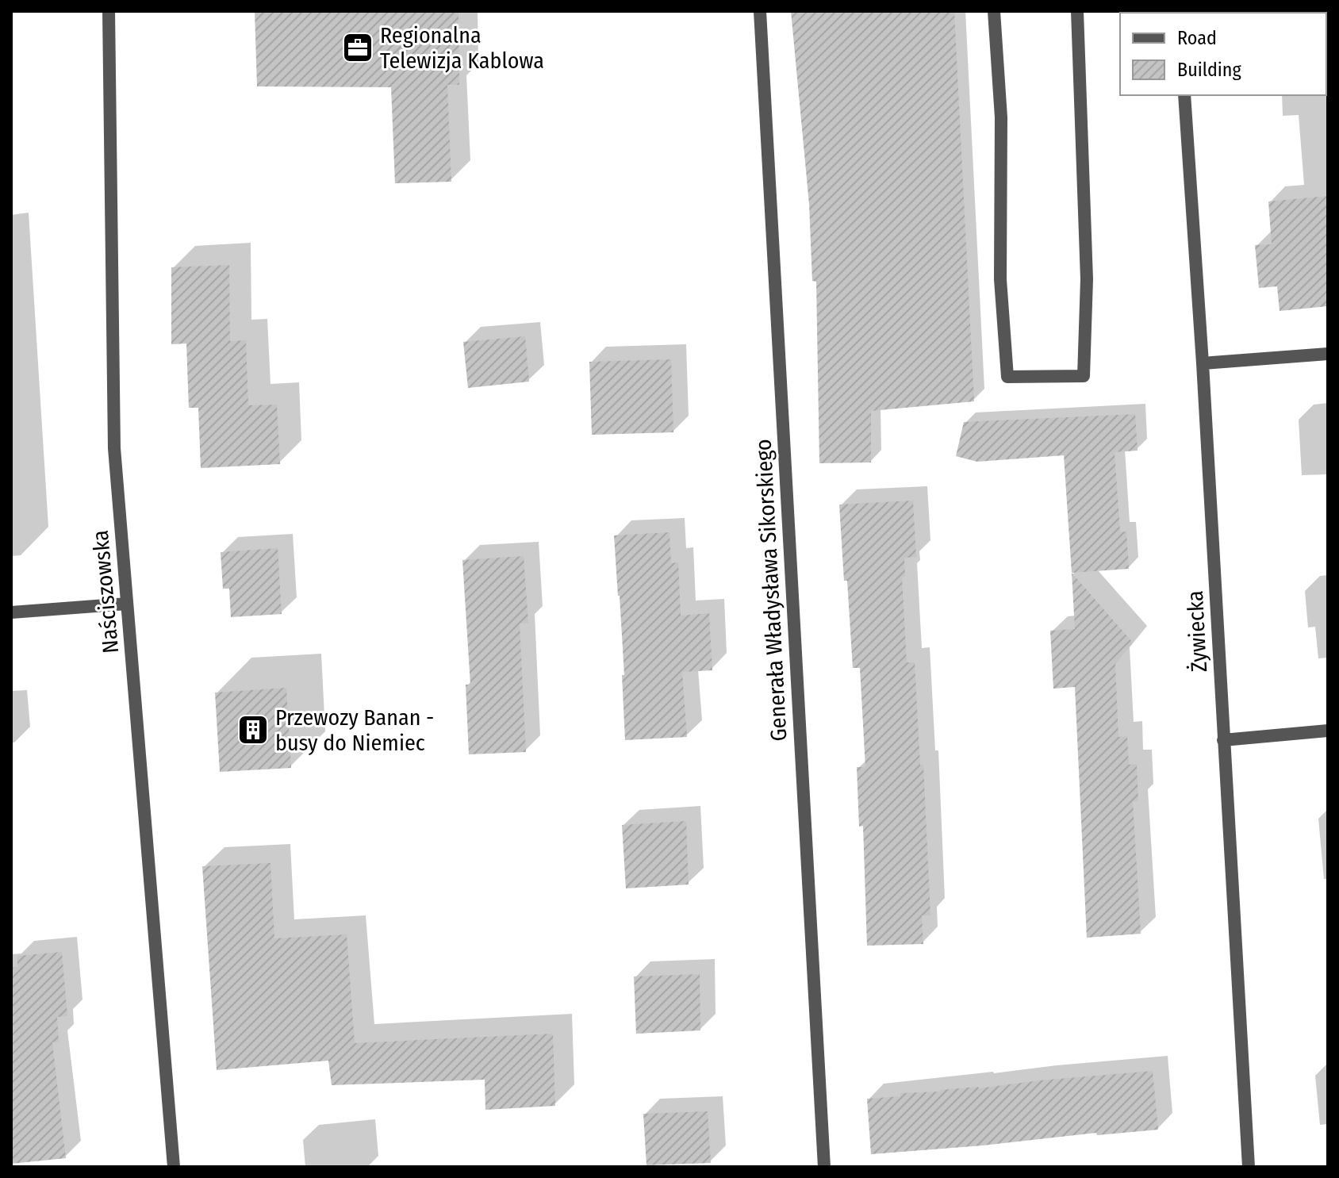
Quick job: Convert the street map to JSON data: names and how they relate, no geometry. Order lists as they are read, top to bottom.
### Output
{
  "streets": {
    "street": ["Generała Władysława Sikorskiego", "Naściszowska", "Żywiecka"]
  },
  "places": {
    "office": ["Regionalna Telewizja Kablowa"],
    "building": ["Przewozy Banan - busy do Niemiec"]
  },
  "legend": ["Road", "Building"]
}
